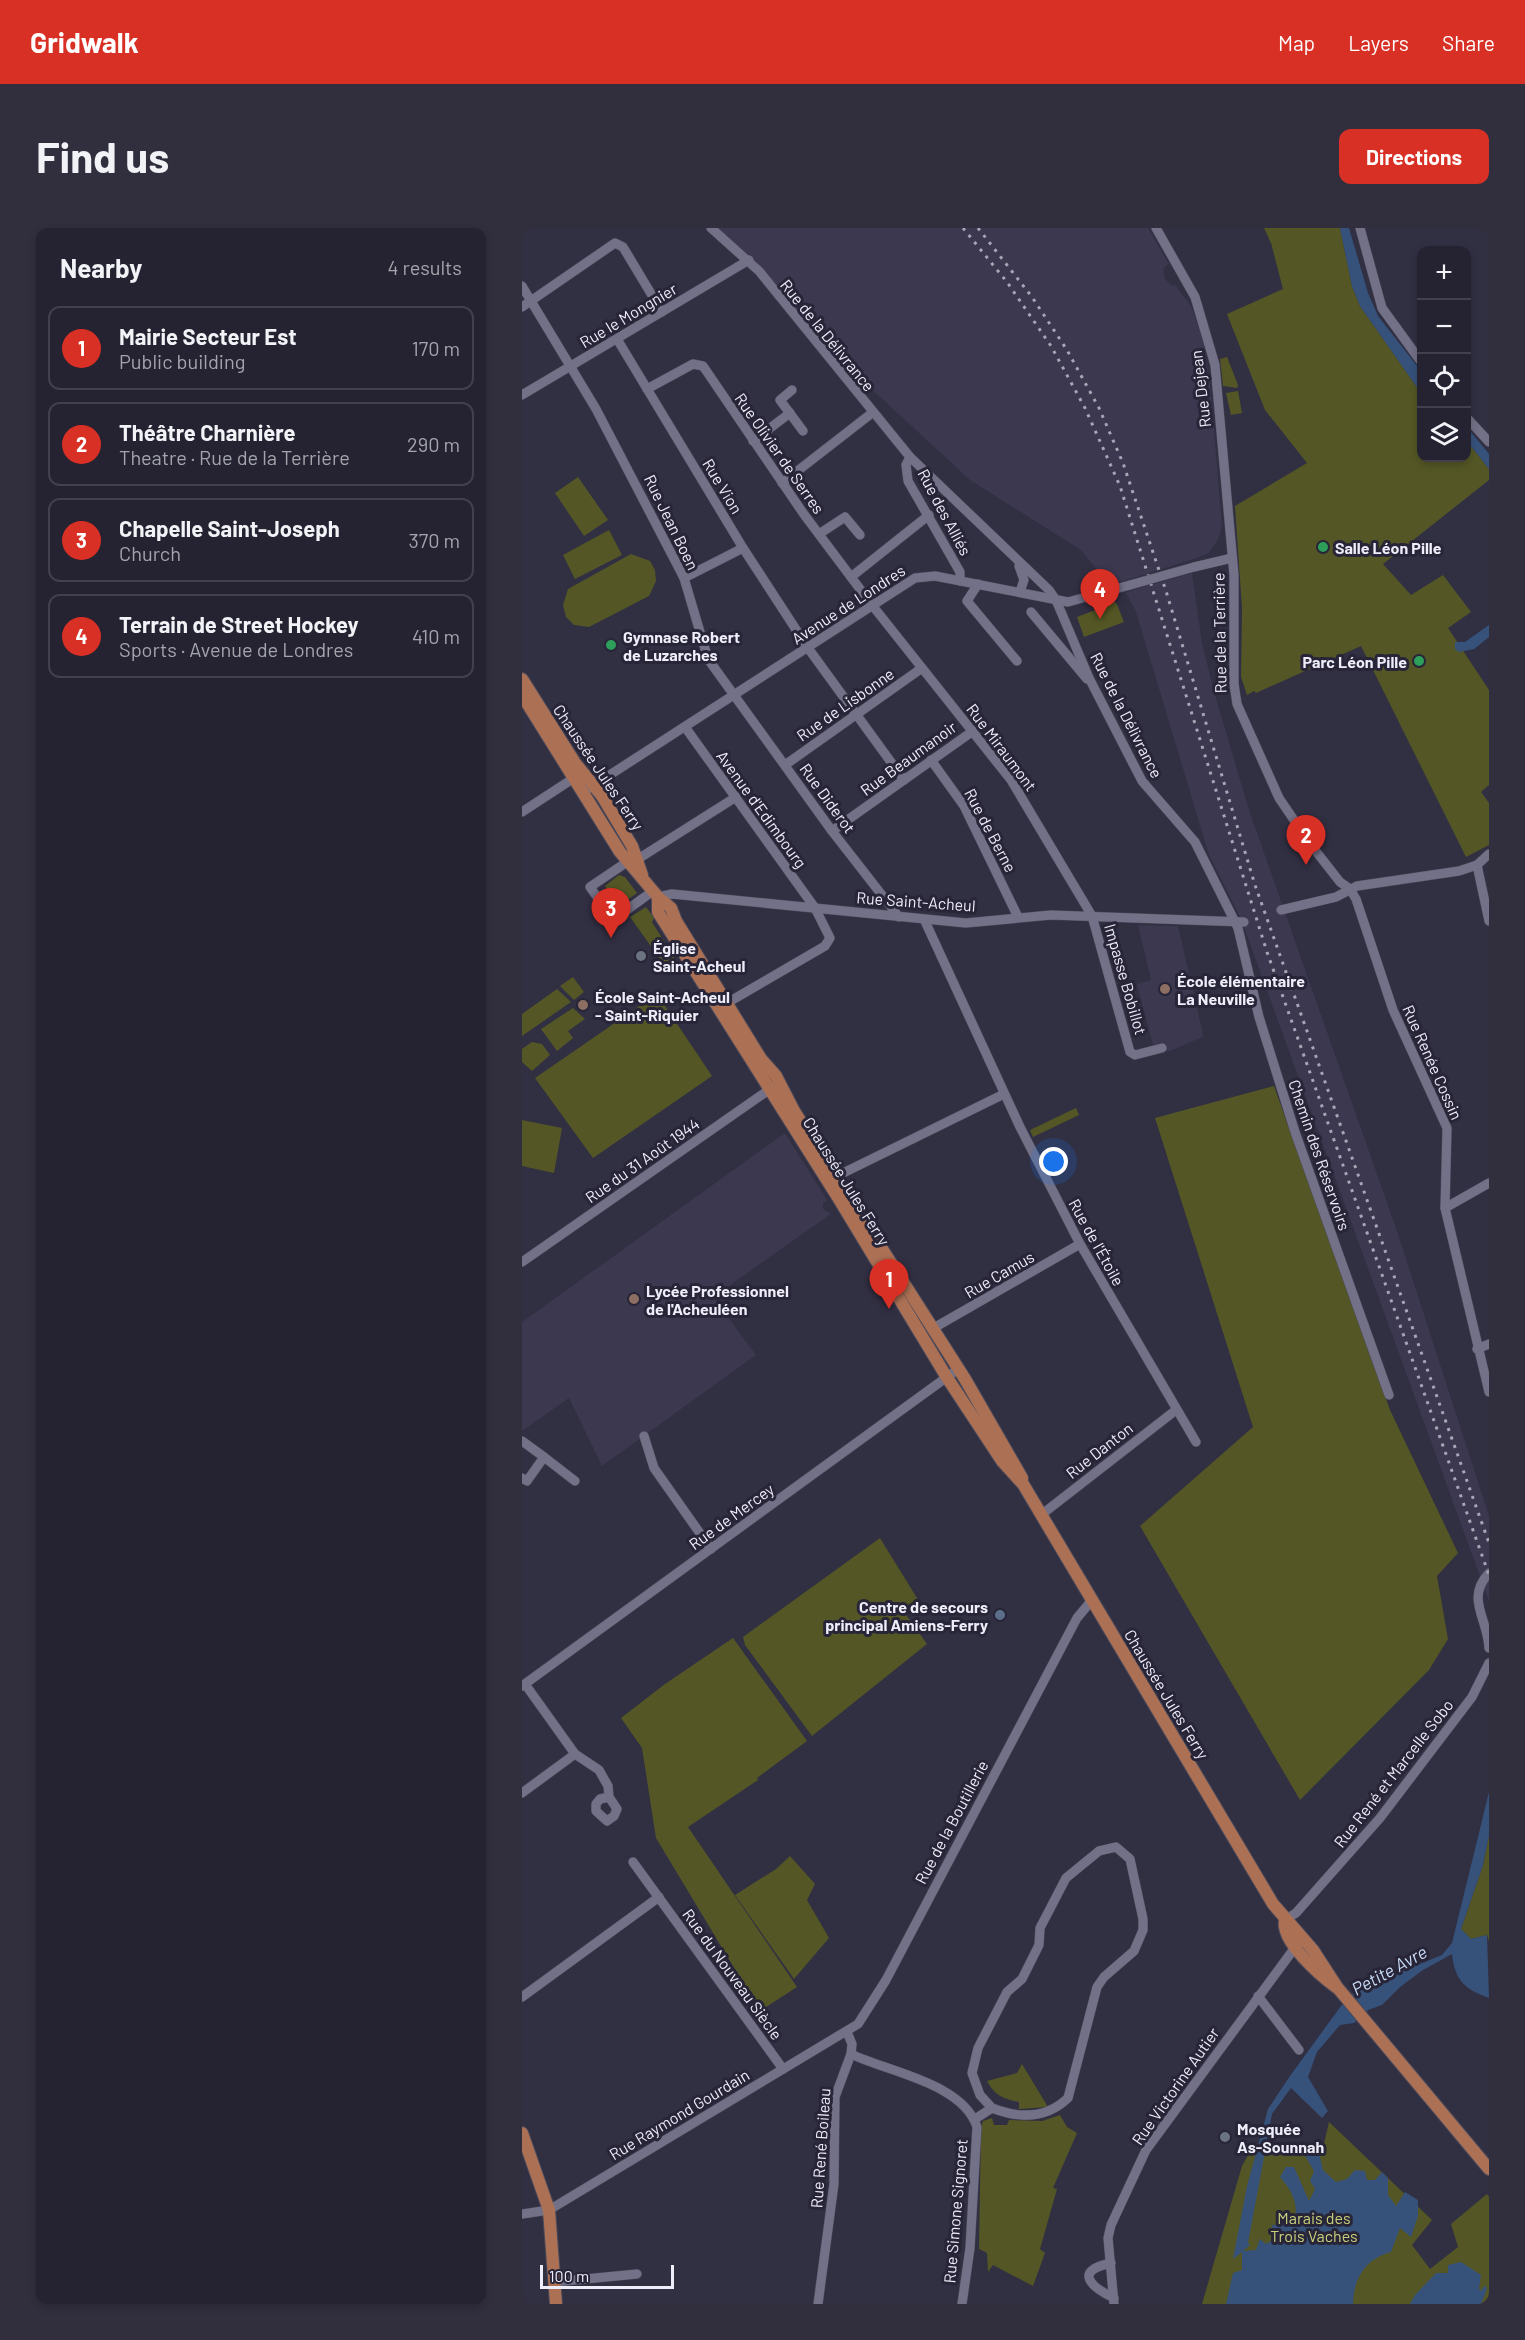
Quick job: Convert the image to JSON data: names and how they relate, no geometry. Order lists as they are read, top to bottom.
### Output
{
  "streets": {
    "main road": ["Chaussée Jules Ferry"],
    "street": [
      "Rue le Mongnier",
      "Rue de la Délivrance",
      "Rue Dejean",
      "Rue Olivier de Serres",
      "Rue Vion",
      "Rue des Alliés",
      "Rue Jean Boen",
      "Avenue de Londres",
      "Rue de la Terrière",
      "Rue de Lisbonne",
      "Rue Miraumont",
      "Rue Beaumanoir",
      "Rue Diderot",
      "Avenue d'Edimbourg",
      "Rue de Berne",
      "Rue Saint-Acheul",
      "Impasse Bobillot",
      "Rue Renée Cossin",
      "Chemin des Réservoirs",
      "Rue du 31 Août 1944",
      "Rue de l'Étoile",
      "Rue Camus",
      "Rue Danton",
      "Rue de Mercey",
      "Rue René et Marcelle Sobo",
      "Rue de la Boutillerie",
      "Rue du Nouveau Siècle",
      "Rue Victorine Autier",
      "Rue Raymond Gourdain",
      "Rue René Boileau",
      "Rue Simone Signoret"
    ]
  },
  "crossings": [
    ["Rue le Mongnier", "Rue de la Délivrance"],
    ["Rue le Mongnier", "Rue Vion"],
    ["Rue le Mongnier", "Rue Jean Boen"],
    ["Rue de la Délivrance", "Rue des Alliés"],
    ["Rue de la Délivrance", "Avenue de Londres"],
    ["Rue de la Délivrance", "Rue Saint-Acheul"],
    ["Rue de la Délivrance", "Chemin des Réservoirs"],
    ["Rue Dejean", "Avenue de Londres"],
    ["Rue Dejean", "Rue de la Terrière"],
    ["Rue Olivier de Serres", "Rue Vion"],
    ["Rue Olivier de Serres", "Avenue de Londres"],
    ["Rue Olivier de Serres", "Rue Miraumont"],
    ["Rue Vion", "Avenue de Londres"],
    ["Rue Vion", "Rue de Lisbonne"],
    ["Rue Vion", "Rue Beaumanoir"],
    ["Rue des Alliés", "Avenue de Londres"],
    ["Rue Jean Boen", "Avenue de Londres"],
    ["Rue Jean Boen", "Rue Diderot"],
    ["Avenue de Londres", "Rue de la Terrière"],
    ["Avenue de Londres", "Rue Miraumont"],
    ["Avenue de Londres", "Chaussée Jules Ferry"],
    ["Avenue de Londres", "Rue Diderot"],
    ["Avenue de Londres", "Avenue d'Edimbourg"],
    ["Rue de la Terrière", "Rue Renée Cossin"],
    ["Rue de Lisbonne", "Rue Miraumont"],
    ["Rue de Lisbonne", "Rue Diderot"],
    ["Rue Miraumont", "Rue Beaumanoir"],
    ["Rue Miraumont", "Rue Saint-Acheul"],
    ["Rue Miraumont", "Impasse Bobillot"],
    ["Rue Beaumanoir", "Rue Diderot"],
    ["Rue Beaumanoir", "Rue de Berne"],
    ["Chaussée Jules Ferry", "Rue Saint-Acheul"],
    ["Chaussée Jules Ferry", "Rue du 31 Août 1944"],
    ["Chaussée Jules Ferry", "Rue Camus"],
    ["Chaussée Jules Ferry", "Rue Danton"],
    ["Chaussée Jules Ferry", "Rue de Mercey"],
    ["Chaussée Jules Ferry", "Rue René et Marcelle Sobo"],
    ["Chaussée Jules Ferry", "Rue de la Boutillerie"],
    ["Chaussée Jules Ferry", "Rue Victorine Autier"],
    ["Rue Diderot", "Rue Saint-Acheul"],
    ["Avenue d'Edimbourg", "Rue Saint-Acheul"],
    ["Rue de Berne", "Rue Saint-Acheul"],
    ["Rue Saint-Acheul", "Impasse Bobillot"],
    ["Rue Saint-Acheul", "Chemin des Réservoirs"],
    ["Rue Saint-Acheul", "Rue de l'Étoile"],
    ["Rue de l'Étoile", "Rue Camus"],
    ["Rue de l'Étoile", "Rue Danton"],
    ["Rue de la Boutillerie", "Rue Raymond Gourdain"],
    ["Rue du Nouveau Siècle", "Rue Raymond Gourdain"],
    ["Rue René Boileau", "Rue Simone Signoret"]
  ],
  "water": ["Petite Avre"],
  "parks": ["Marais des Trois Vaches"],
  "places": [
    "Salle Léon Pille",
    "Gymnase Robert de Luzarches",
    "Parc Léon Pille",
    "Église Saint-Acheul",
    "École élémentaire La Neuville",
    "École Saint-Acheul - Saint-Riquier",
    "Lycée Professionnel de l'Acheuléen",
    "Centre de secours principal Amiens-Ferry",
    "Mosquée As-Sounnah"
  ],
  "scale_bar": "100 m",
  "page": {
    "header": "Gridwalk",
    "nav": ["Map", "Layers", "Share"],
    "buttons": "Directions",
    "title": "Find us",
    "heading": ["Nearby", "4 results"],
    "map_buttons": ["+", "−"],
    "list": [
      {
        "mark": "1",
        "name": "Mairie Secteur Est",
        "note": "Public building",
        "value": "170 m"
      },
      {
        "mark": "2",
        "name": "Théâtre Charnière",
        "note": "Theatre · Rue de la Terrière",
        "value": "290 m"
      },
      {
        "mark": "3",
        "name": "Chapelle Saint-Joseph",
        "note": "Church",
        "value": "370 m"
      },
      {
        "mark": "4",
        "name": "Terrain de Street Hockey",
        "note": "Sports · Avenue de Londres",
        "value": "410 m"
      }
    ],
    "pins": [
      "4",
      "2",
      "3",
      "1"
    ],
    "scale": "100 m"
  }
}
